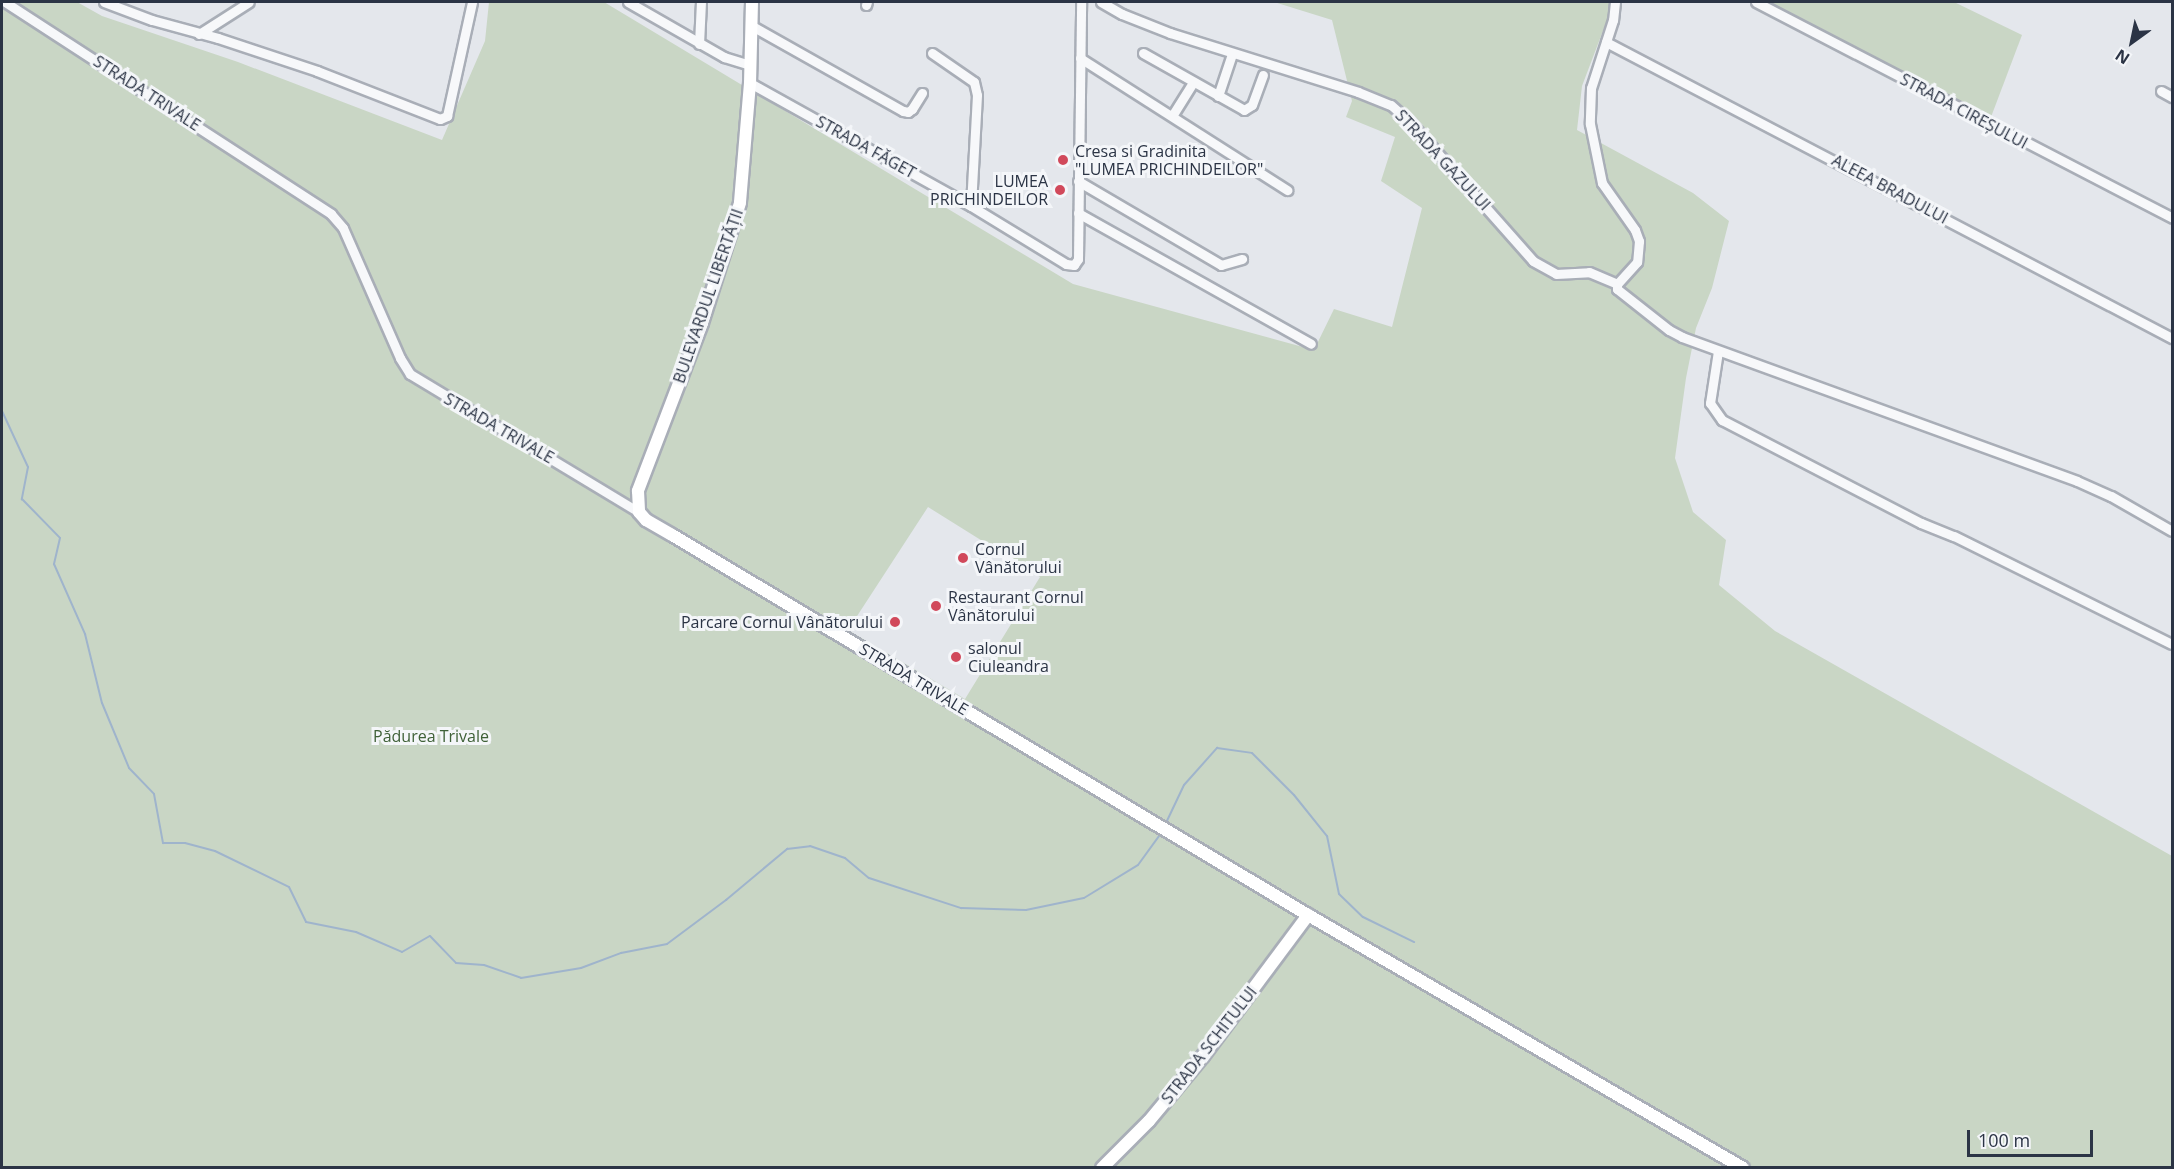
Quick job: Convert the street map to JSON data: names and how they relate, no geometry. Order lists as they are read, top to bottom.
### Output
{
  "streets": {
    "main road": ["STRADA TRIVALE", "BULEVARDUL LIBERTĂȚII", "STRADA SCHITULUI"],
    "street": [
      "STRADA CIREȘULUI",
      "STRADA FĂGET",
      "STRADA GAZULUI",
      "ALEEA BRADULUI"
    ]
  },
  "crossings": [
    ["STRADA TRIVALE", "BULEVARDUL LIBERTĂȚII"],
    ["STRADA TRIVALE", "STRADA SCHITULUI"],
    ["STRADA FĂGET", "BULEVARDUL LIBERTĂȚII"]
  ],
  "parks": ["Pădurea Trivale"],
  "places": [
    "Cresa si Gradinita \"LUMEA PRICHINDEILOR\"",
    "LUMEA PRICHINDEILOR",
    "Cornul Vânătorului",
    "Restaurant Cornul Vânătorului",
    "Parcare Cornul Vânătorului",
    "salonul Ciuleandra"
  ],
  "scale_bar": "100 m",
  "north": "bottom left"
}
